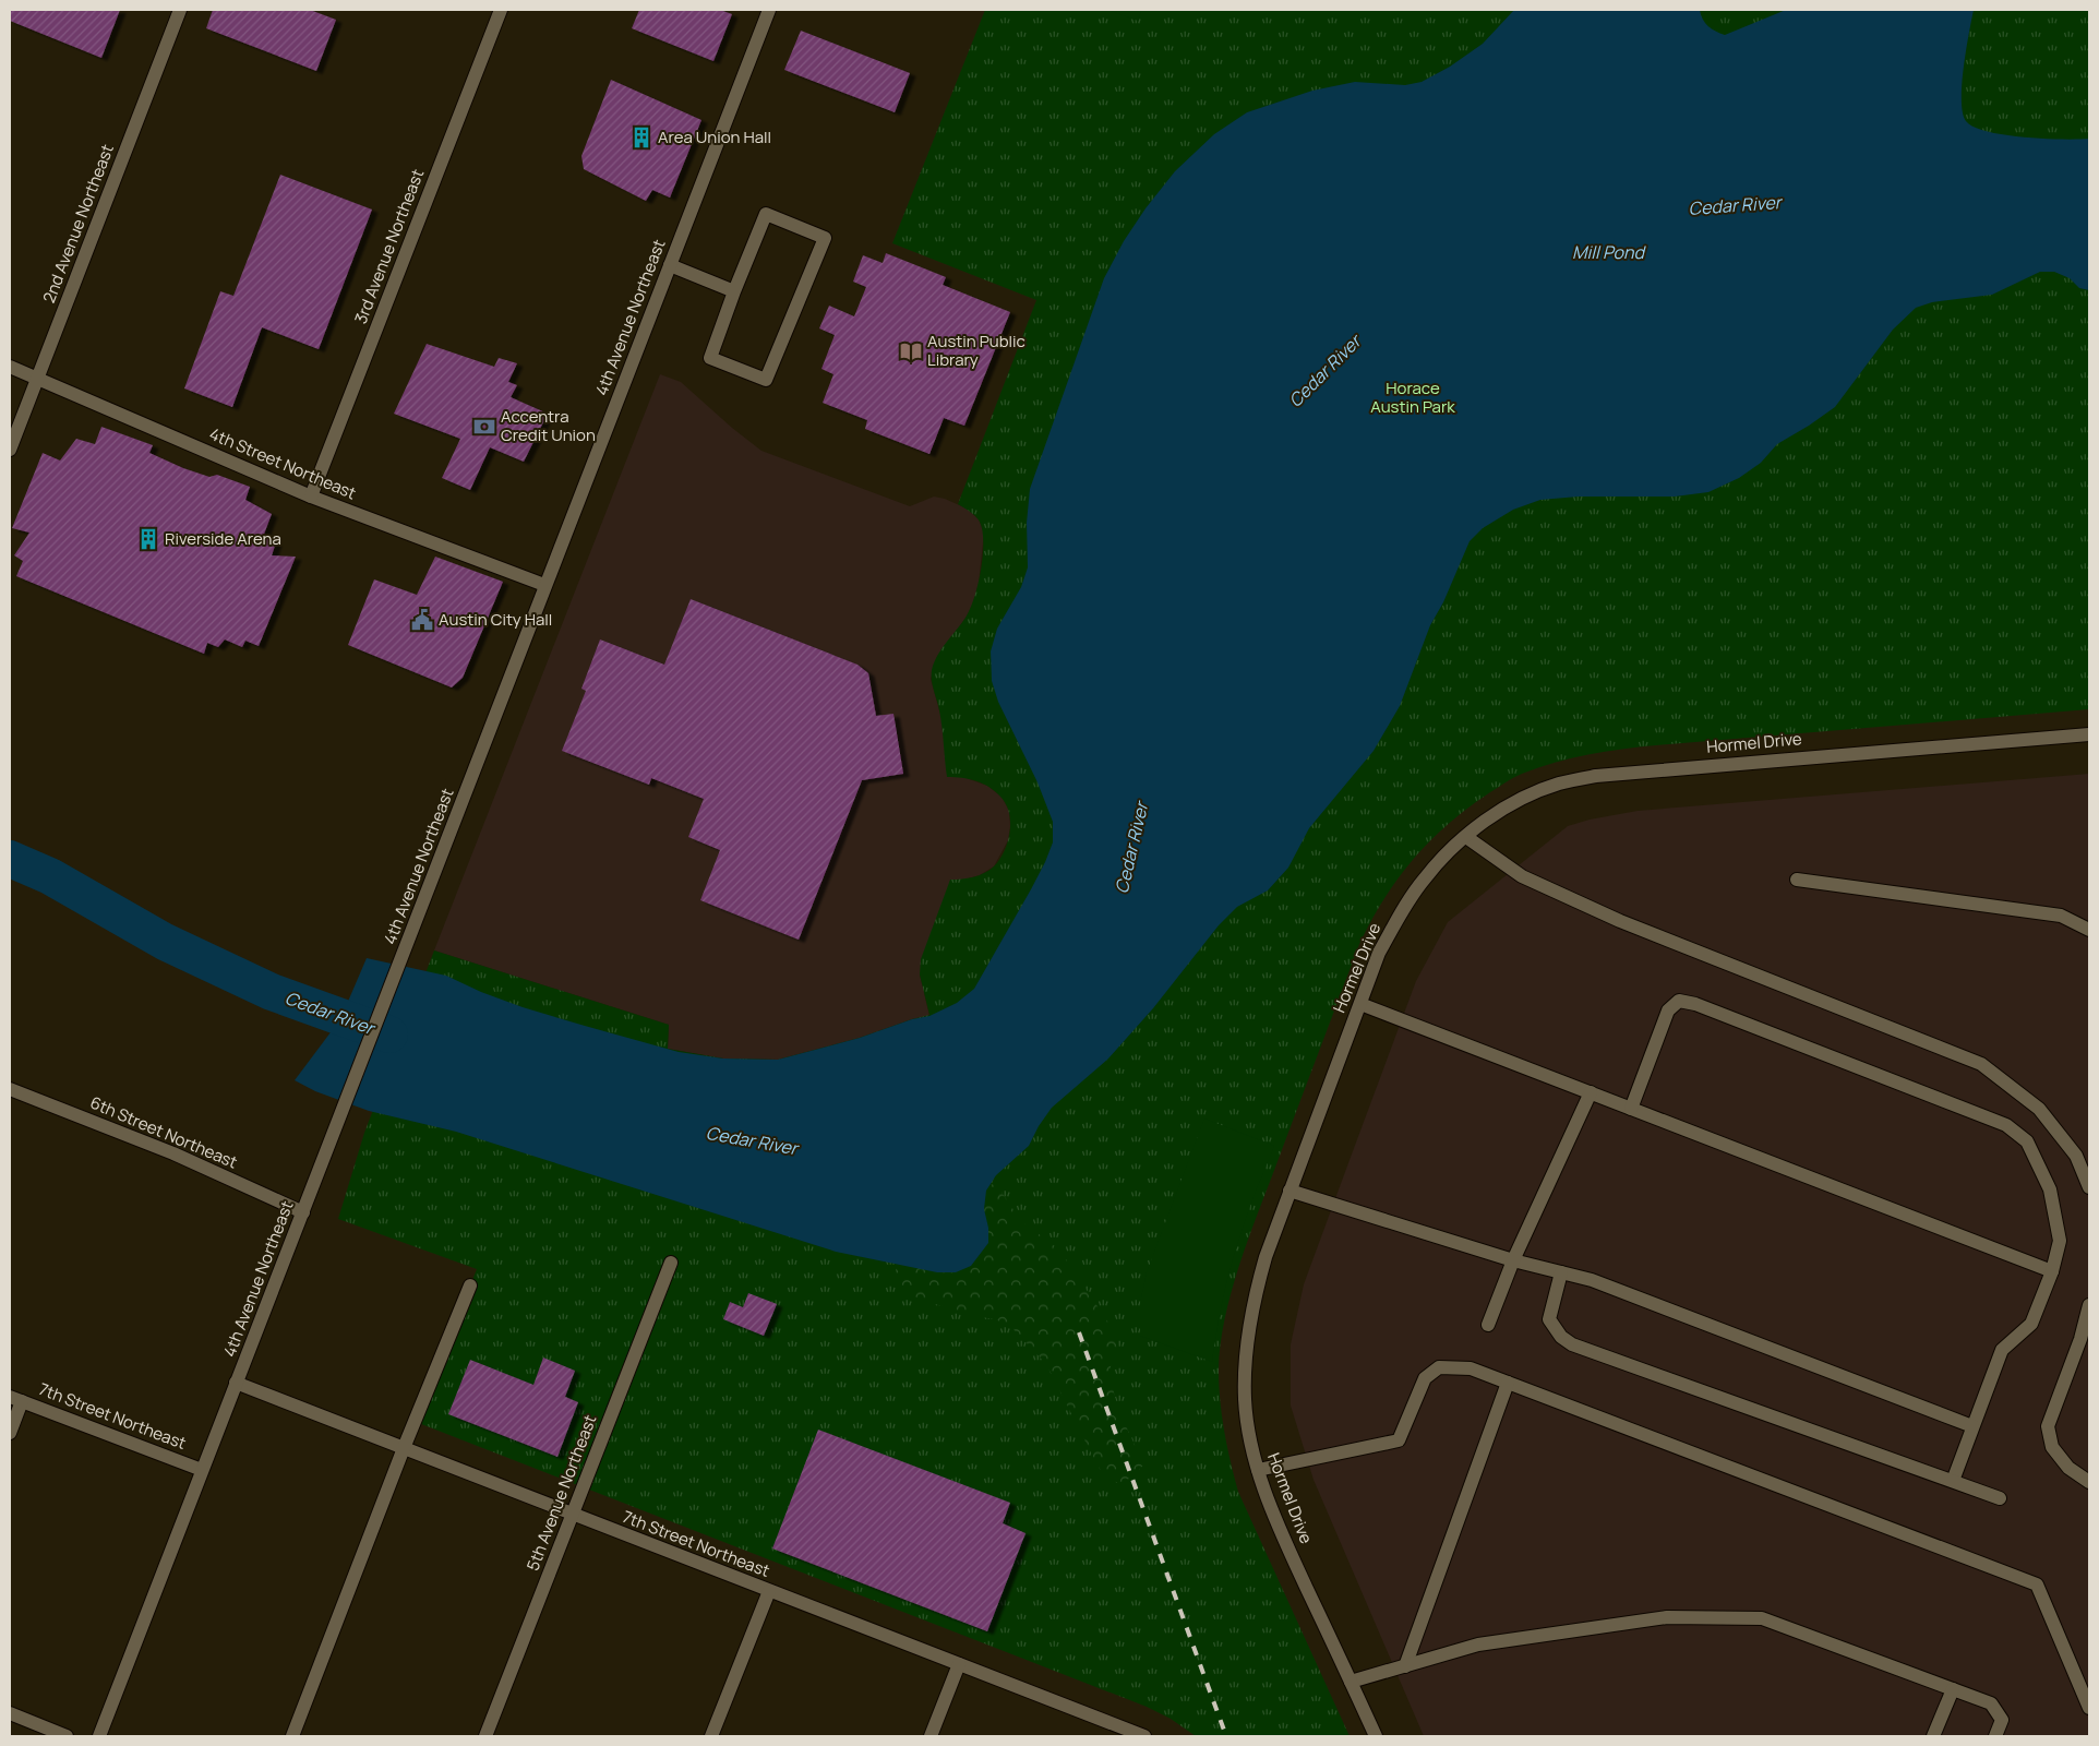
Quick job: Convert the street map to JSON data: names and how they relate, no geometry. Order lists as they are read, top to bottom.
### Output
{
  "streets": {
    "street": [
      "2nd Avenue Northeast",
      "3rd Avenue Northeast",
      "4th Avenue Northeast",
      "4th Street Northeast",
      "Hormel Drive",
      "6th Street Northeast",
      "7th Street Northeast",
      "5th Avenue Northeast"
    ]
  },
  "crossings": [
    ["2nd Avenue Northeast", "4th Street Northeast"],
    ["3rd Avenue Northeast", "4th Street Northeast"],
    ["4th Avenue Northeast", "4th Street Northeast"],
    ["4th Avenue Northeast", "6th Street Northeast"],
    ["4th Avenue Northeast", "7th Street Northeast"],
    ["7th Street Northeast", "5th Avenue Northeast"]
  ],
  "water": ["Cedar River", "Mill Pond"],
  "parks": ["Horace Austin Park"],
  "places": {
    "building": ["Area Union Hall", "Riverside Arena"],
    "library": ["Austin Public Library"],
    "bank": ["Accentra Credit Union"],
    "public building": ["Austin City Hall"]
  }
}
